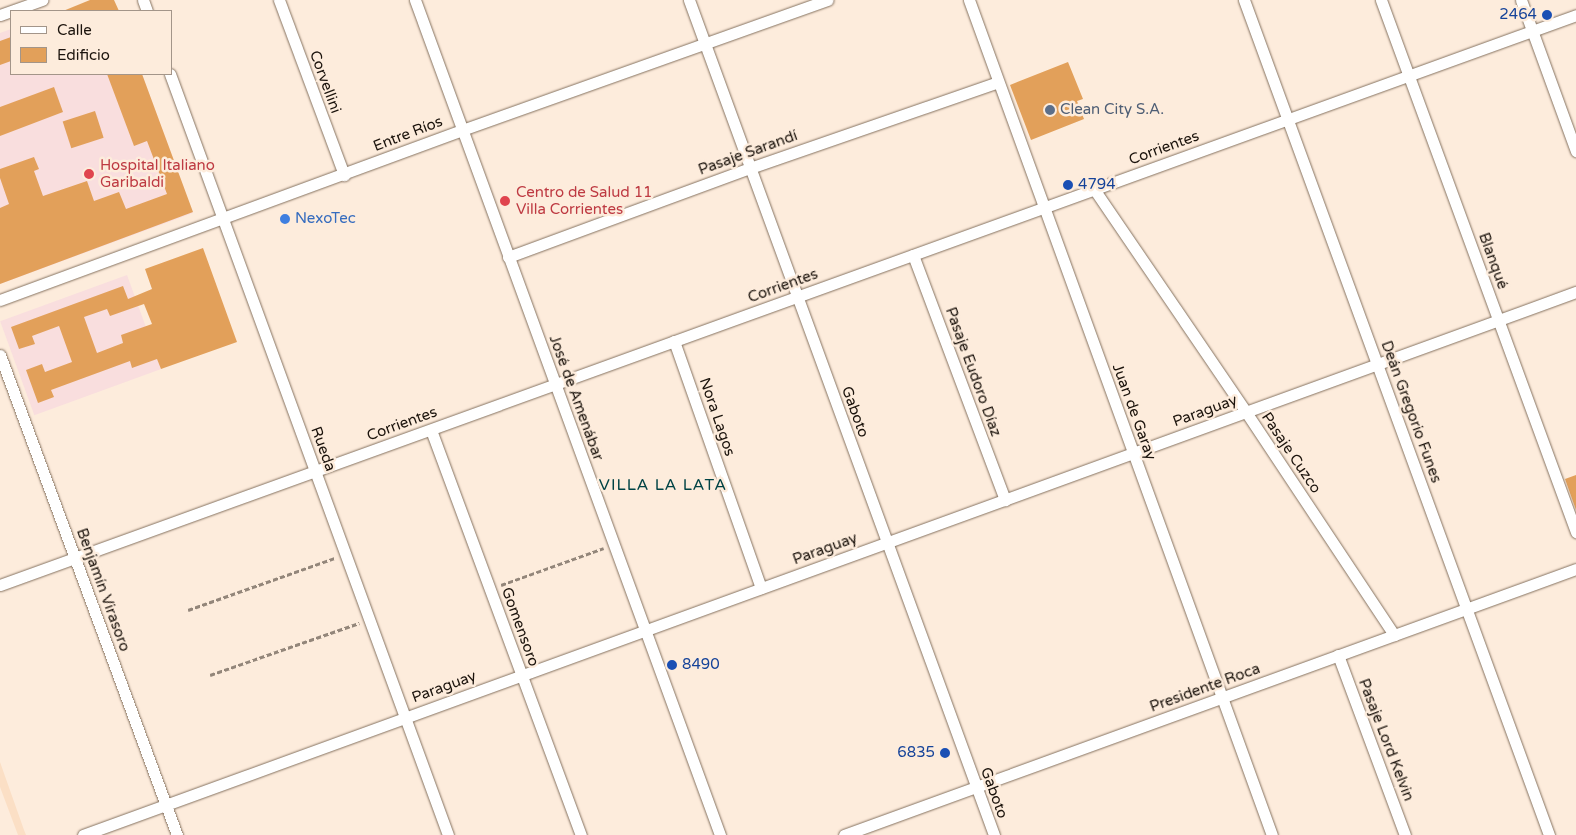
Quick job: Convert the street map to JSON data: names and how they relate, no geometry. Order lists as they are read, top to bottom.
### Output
{
  "streets": {
    "street": [
      "Corvellini",
      "Entre Ríos",
      "Corrientes",
      "Pasaje Sarandí",
      "Blanqué",
      "Pasaje Eudoro Díaz",
      "José de Amenábar",
      "Paraguay",
      "Gaboto",
      "Juan de Garay",
      "Deán Gregorio Funes",
      "Nora Lagos",
      "Rueda",
      "Pasaje Cuzco",
      "Benjamín Virasoro",
      "Gomensoro",
      "Presidente Roca",
      "Pasaje Lord Kelvin"
    ]
  },
  "crossings": [
    ["Corvellini", "Entre Ríos"],
    ["Entre Ríos", "José de Amenábar"],
    ["Entre Ríos", "Gaboto"],
    ["Entre Ríos", "Rueda"],
    ["Corrientes", "Blanqué"],
    ["Corrientes", "Pasaje Eudoro Díaz"],
    ["Corrientes", "José de Amenábar"],
    ["Corrientes", "Gaboto"],
    ["Corrientes", "Juan de Garay"],
    ["Corrientes", "Deán Gregorio Funes"],
    ["Corrientes", "Nora Lagos"],
    ["Corrientes", "Rueda"],
    ["Corrientes", "Pasaje Cuzco"],
    ["Corrientes", "Benjamín Virasoro"],
    ["Corrientes", "Gomensoro"],
    ["Pasaje Sarandí", "José de Amenábar"],
    ["Pasaje Sarandí", "Gaboto"],
    ["Pasaje Sarandí", "Juan de Garay"],
    ["Blanqué", "Paraguay"],
    ["Pasaje Eudoro Díaz", "Paraguay"],
    ["José de Amenábar", "Paraguay"],
    ["Paraguay", "Gaboto"],
    ["Paraguay", "Juan de Garay"],
    ["Paraguay", "Deán Gregorio Funes"],
    ["Paraguay", "Nora Lagos"],
    ["Paraguay", "Rueda"],
    ["Paraguay", "Pasaje Cuzco"],
    ["Paraguay", "Benjamín Virasoro"],
    ["Paraguay", "Gomensoro"],
    ["Gaboto", "Presidente Roca"],
    ["Juan de Garay", "Presidente Roca"],
    ["Deán Gregorio Funes", "Presidente Roca"],
    ["Pasaje Cuzco", "Presidente Roca"],
    ["Presidente Roca", "Pasaje Lord Kelvin"]
  ],
  "districts": ["VILLA LA LATA"],
  "places": [
    "2464",
    "Clean City S.A.",
    "Hospital Italiano Garibaldi",
    "4794",
    "Centro de Salud 11 Villa Corrientes",
    "NexoTec",
    "8490",
    "6835"
  ],
  "legend": ["Calle", "Edificio"]
}
